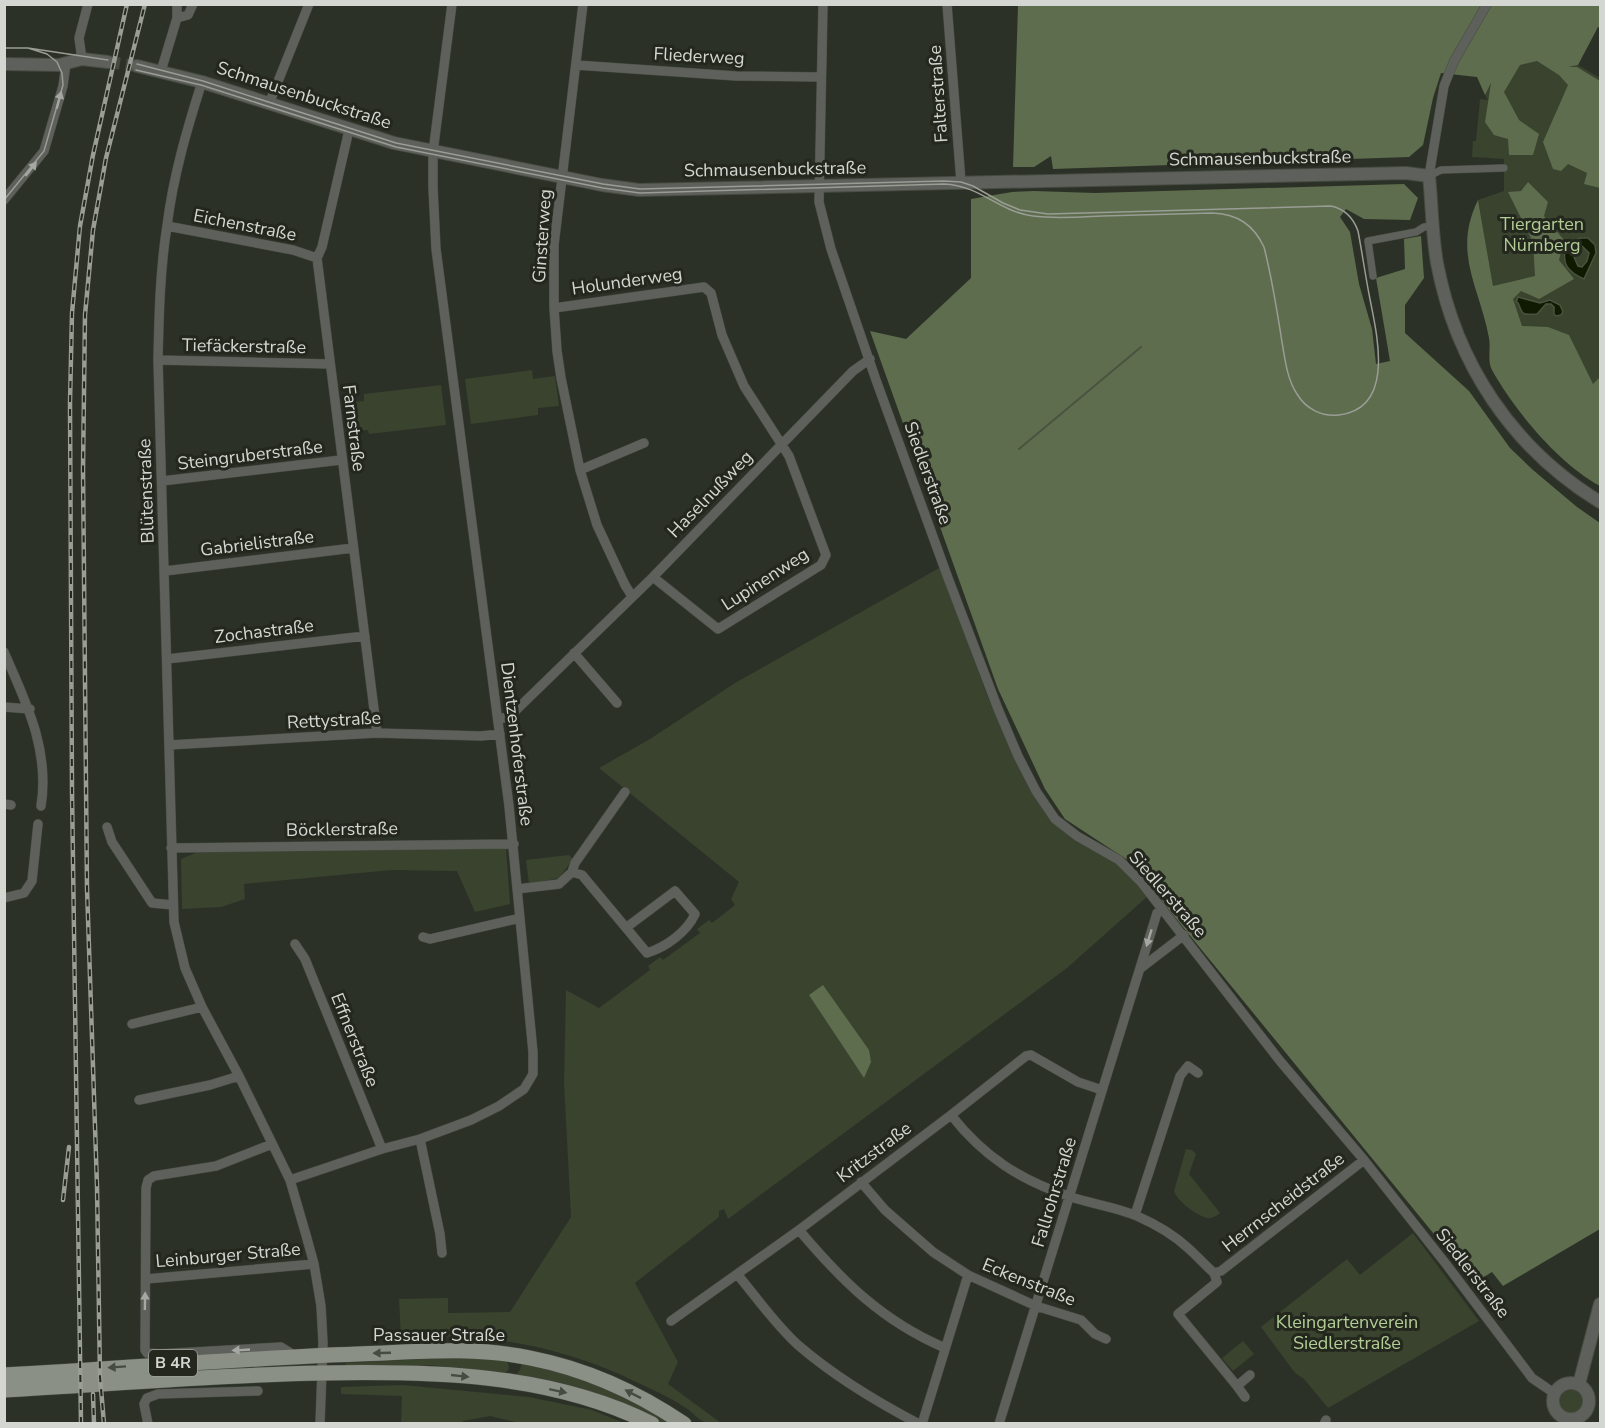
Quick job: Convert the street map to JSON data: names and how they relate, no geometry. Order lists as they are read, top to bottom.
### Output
{
  "streets": {
    "main road": ["Passauer Straße", "B 4R"],
    "street": [
      "Fliederweg",
      "Falterstraße",
      "Schmausenbuckstraße",
      "Eichenstraße",
      "Ginsterweg",
      "Holunderweg",
      "Tiefäckerstraße",
      "Farnstraße",
      "Steingruberstraße",
      "Siedlerstraße",
      "Blütenstraße",
      "Haselnußweg",
      "Gabrielistraße",
      "Lupinenweg",
      "Zochastraße",
      "Rettystraße",
      "Dientzenhoferstraße",
      "Böcklerstraße",
      "Effnerstraße",
      "Kritzstraße",
      "Fallrohrstraße",
      "Herrnscheidstraße",
      "Leinburger Straße",
      "Eckenstraße"
    ]
  },
  "crossings": [
    ["Fliederweg", "Ginsterweg"],
    ["Fliederweg", "Siedlerstraße"],
    ["Falterstraße", "Schmausenbuckstraße"],
    ["Schmausenbuckstraße", "Ginsterweg"],
    ["Schmausenbuckstraße", "Farnstraße"],
    ["Schmausenbuckstraße", "Siedlerstraße"],
    ["Schmausenbuckstraße", "Blütenstraße"],
    ["Schmausenbuckstraße", "Dientzenhoferstraße"],
    ["Eichenstraße", "Farnstraße"],
    ["Eichenstraße", "Blütenstraße"],
    ["Ginsterweg", "Holunderweg"],
    ["Ginsterweg", "Haselnußweg"],
    ["Holunderweg", "Haselnußweg"],
    ["Holunderweg", "Lupinenweg"],
    ["Tiefäckerstraße", "Farnstraße"],
    ["Tiefäckerstraße", "Blütenstraße"],
    ["Farnstraße", "Steingruberstraße"],
    ["Farnstraße", "Gabrielistraße"],
    ["Farnstraße", "Zochastraße"],
    ["Farnstraße", "Rettystraße"],
    ["Steingruberstraße", "Blütenstraße"],
    ["Siedlerstraße", "Haselnußweg"],
    ["Siedlerstraße", "Fallrohrstraße"],
    ["Siedlerstraße", "Herrnscheidstraße"],
    ["Blütenstraße", "Gabrielistraße"],
    ["Blütenstraße", "Zochastraße"],
    ["Blütenstraße", "Rettystraße"],
    ["Blütenstraße", "Dientzenhoferstraße"],
    ["Blütenstraße", "Böcklerstraße"],
    ["Blütenstraße", "Leinburger Straße"],
    ["Blütenstraße", "Passauer Straße"],
    ["Blütenstraße", "B 4R"],
    ["Haselnußweg", "Lupinenweg"],
    ["Haselnußweg", "Dientzenhoferstraße"],
    ["Rettystraße", "Dientzenhoferstraße"],
    ["Dientzenhoferstraße", "Böcklerstraße"],
    ["Dientzenhoferstraße", "Effnerstraße"],
    ["Kritzstraße", "Fallrohrstraße"],
    ["Kritzstraße", "Herrnscheidstraße"],
    ["Kritzstraße", "Eckenstraße"],
    ["Fallrohrstraße", "Herrnscheidstraße"],
    ["Fallrohrstraße", "Eckenstraße"],
    ["Passauer Straße", "B 4R"]
  ],
  "parks": ["Tiergarten Nürnberg", "Kleingartenverein Siedlerstraße"]
}
